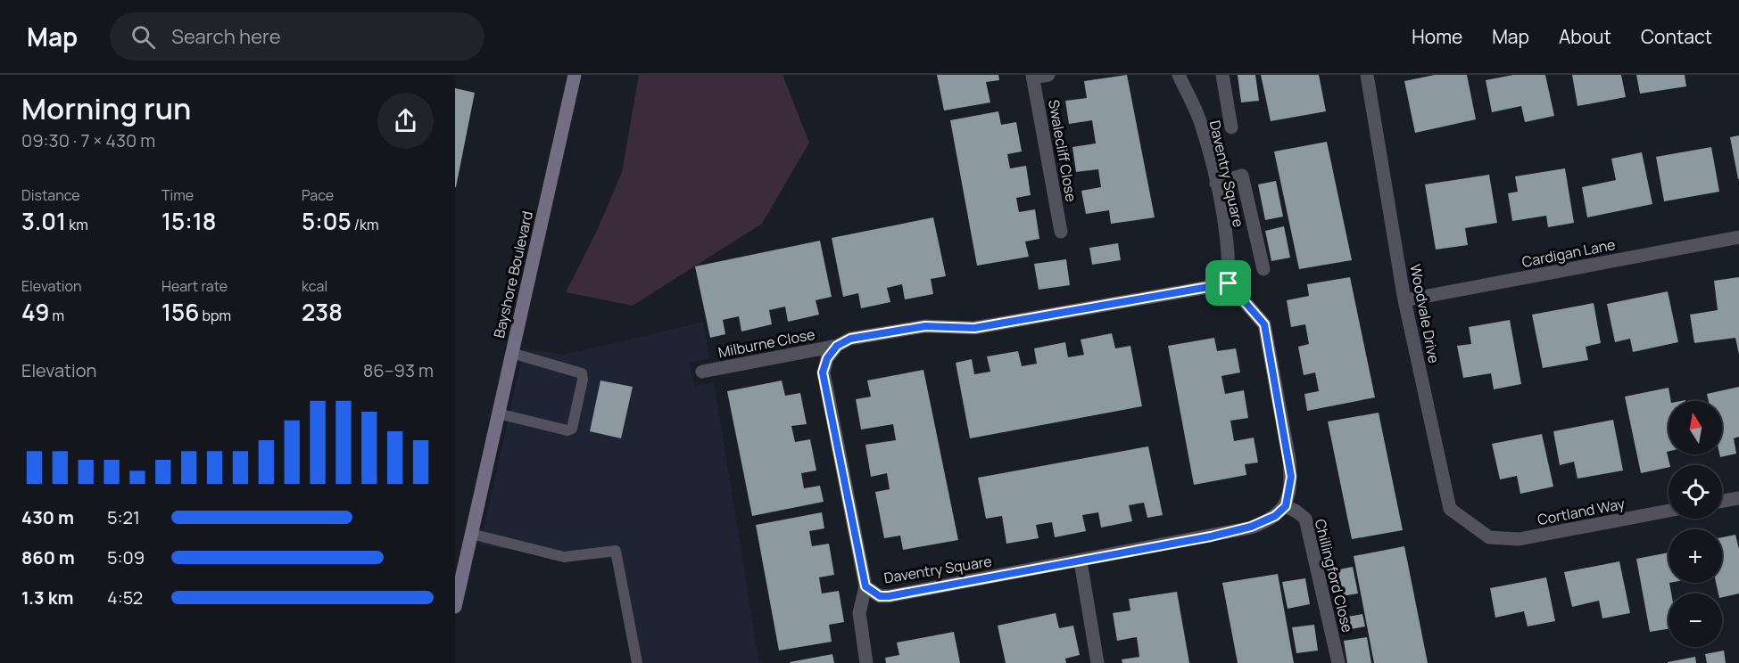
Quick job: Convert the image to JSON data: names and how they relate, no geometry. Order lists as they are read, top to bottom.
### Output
{
  "streets": {
    "main road": ["Bayshore Boulevard"],
    "street": [
      "Swalecliff Close",
      "Daventry Square",
      "Cardigan Lane",
      "Woodvale Drive",
      "Milburne Close",
      "Cortland Way",
      "Chillingford Close"
    ]
  },
  "crossings": [
    ["Daventry Square", "Milburne Close"],
    ["Daventry Square", "Chillingford Close"],
    ["Cardigan Lane", "Woodvale Drive"],
    ["Woodvale Drive", "Cortland Way"]
  ],
  "north": "top",
  "page": {
    "header": "Map",
    "search": "Search here",
    "nav": [
      "Home",
      "Map",
      "About",
      "Contact"
    ],
    "heading": ["Morning run", "09:30 · 7 × 430 m"],
    "stats": [
      ["Distance", "3.01 km"],
      ["Time", "15:18"],
      ["Pace", "5:05 /km"],
      ["Elevation", "49 m"],
      ["Heart rate", "156 bpm"],
      ["kcal", "238"]
    ],
    "chart": ["Elevation", "86–93 m"],
    "map_buttons": ["+", "−"],
    "list": [
      {
        "name": "430 m",
        "note": "5:21"
      },
      {
        "name": "860 m",
        "note": "5:09"
      },
      {
        "name": "1.3 km",
        "note": "4:52"
      }
    ]
  }
}
